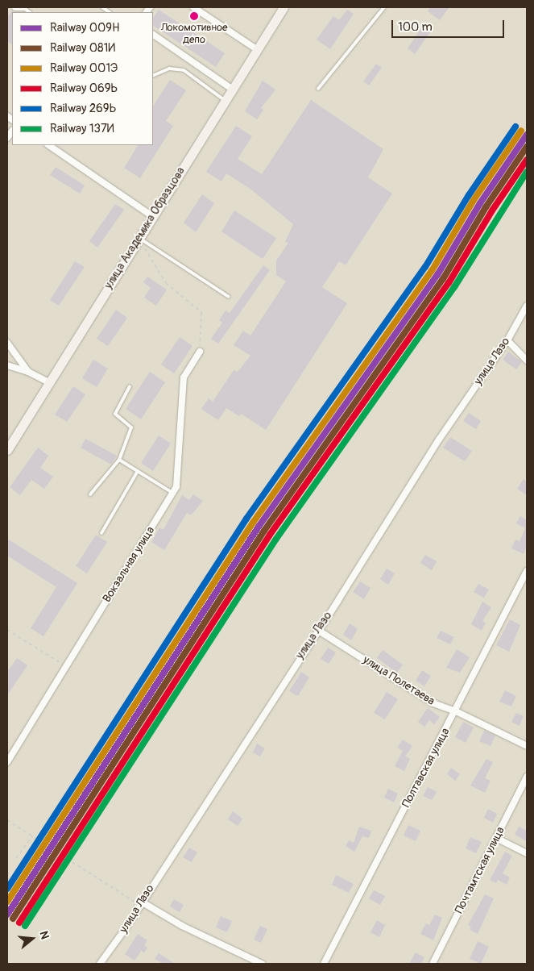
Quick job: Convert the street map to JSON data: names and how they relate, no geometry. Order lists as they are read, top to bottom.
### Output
{
  "streets": {
    "street": [
      "улица Академика Образцова",
      "улица Лазо",
      "Вокзальная улица",
      "улица Полетаева",
      "Полтавская улица",
      "Почтамтская улица"
    ]
  },
  "crossings": [
    ["улица Лазо", "улица Полетаева"],
    ["улица Полетаева", "Полтавская улица"]
  ],
  "places": ["Локомотивное депо"],
  "lines": [
    "rail line 269Ь",
    "rail line 001Э",
    "rail line 009Н",
    "rail line 081И",
    "rail line 069Ь",
    "rail line 137И"
  ],
  "legend": [
    "Railway 009Н",
    "Railway 081И",
    "Railway 001Э",
    "Railway 069Ь",
    "Railway 269Ь",
    "Railway 137И"
  ],
  "scale_bar": "100 m",
  "north": "right"
}
